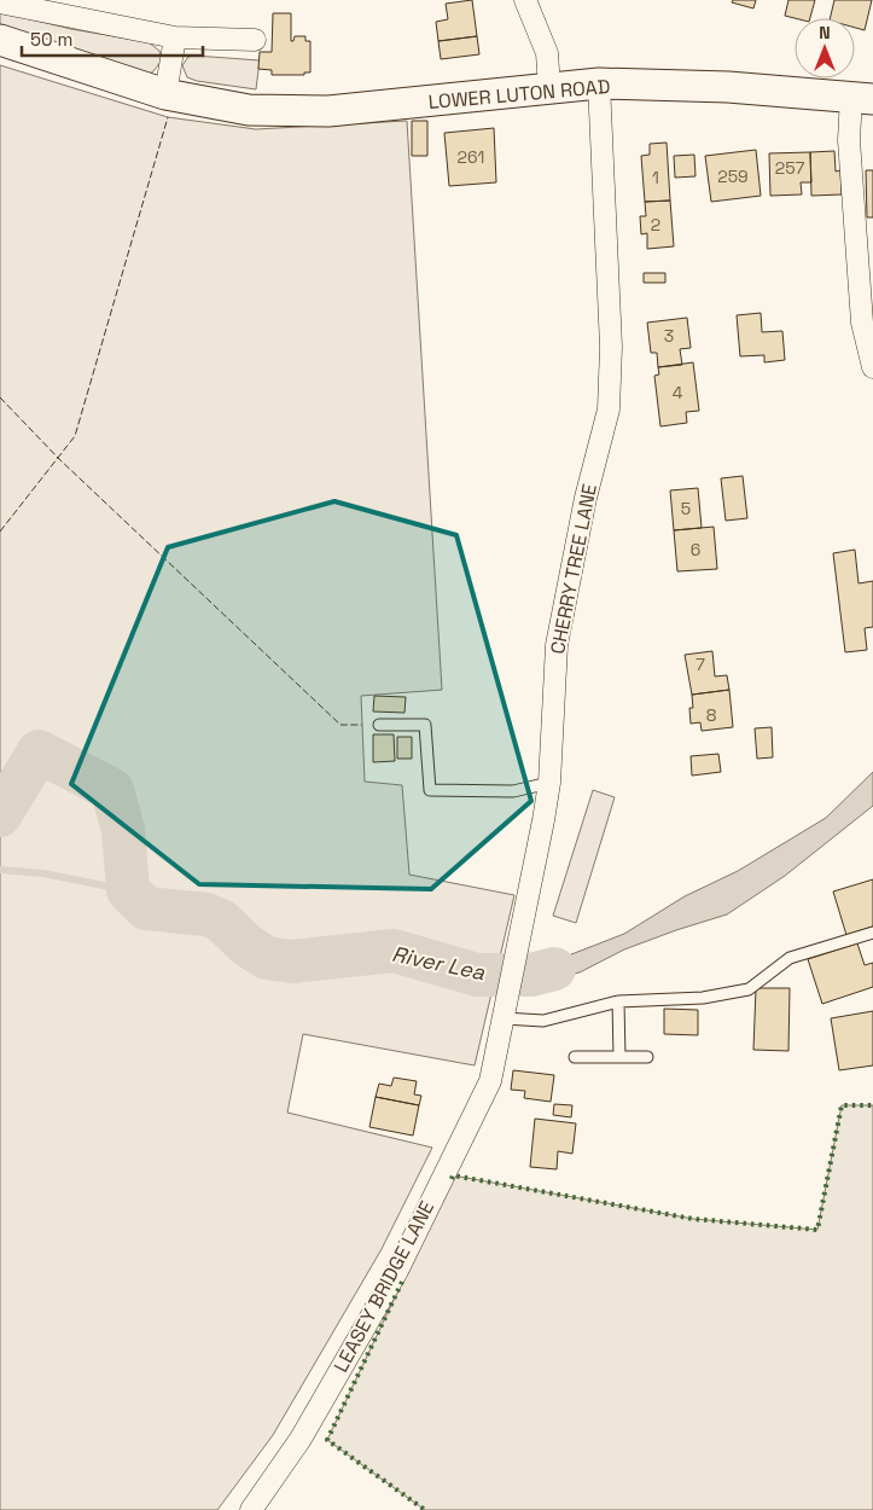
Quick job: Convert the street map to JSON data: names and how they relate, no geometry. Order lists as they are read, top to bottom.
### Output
{
  "streets": {
    "main road": ["LOWER LUTON ROAD"],
    "street": ["CHERRY TREE LANE", "LEASEY BRIDGE LANE"]
  },
  "crossings": [
    ["LOWER LUTON ROAD", "CHERRY TREE LANE"],
    ["CHERRY TREE LANE", "LEASEY BRIDGE LANE"]
  ],
  "water": ["River Lea"],
  "house_numbers": [
    "261",
    "257",
    "259",
    "1",
    "2",
    "3",
    "4",
    "5",
    "6",
    "7",
    "8"
  ],
  "scale_bar": "50 m",
  "north": "top"
}
